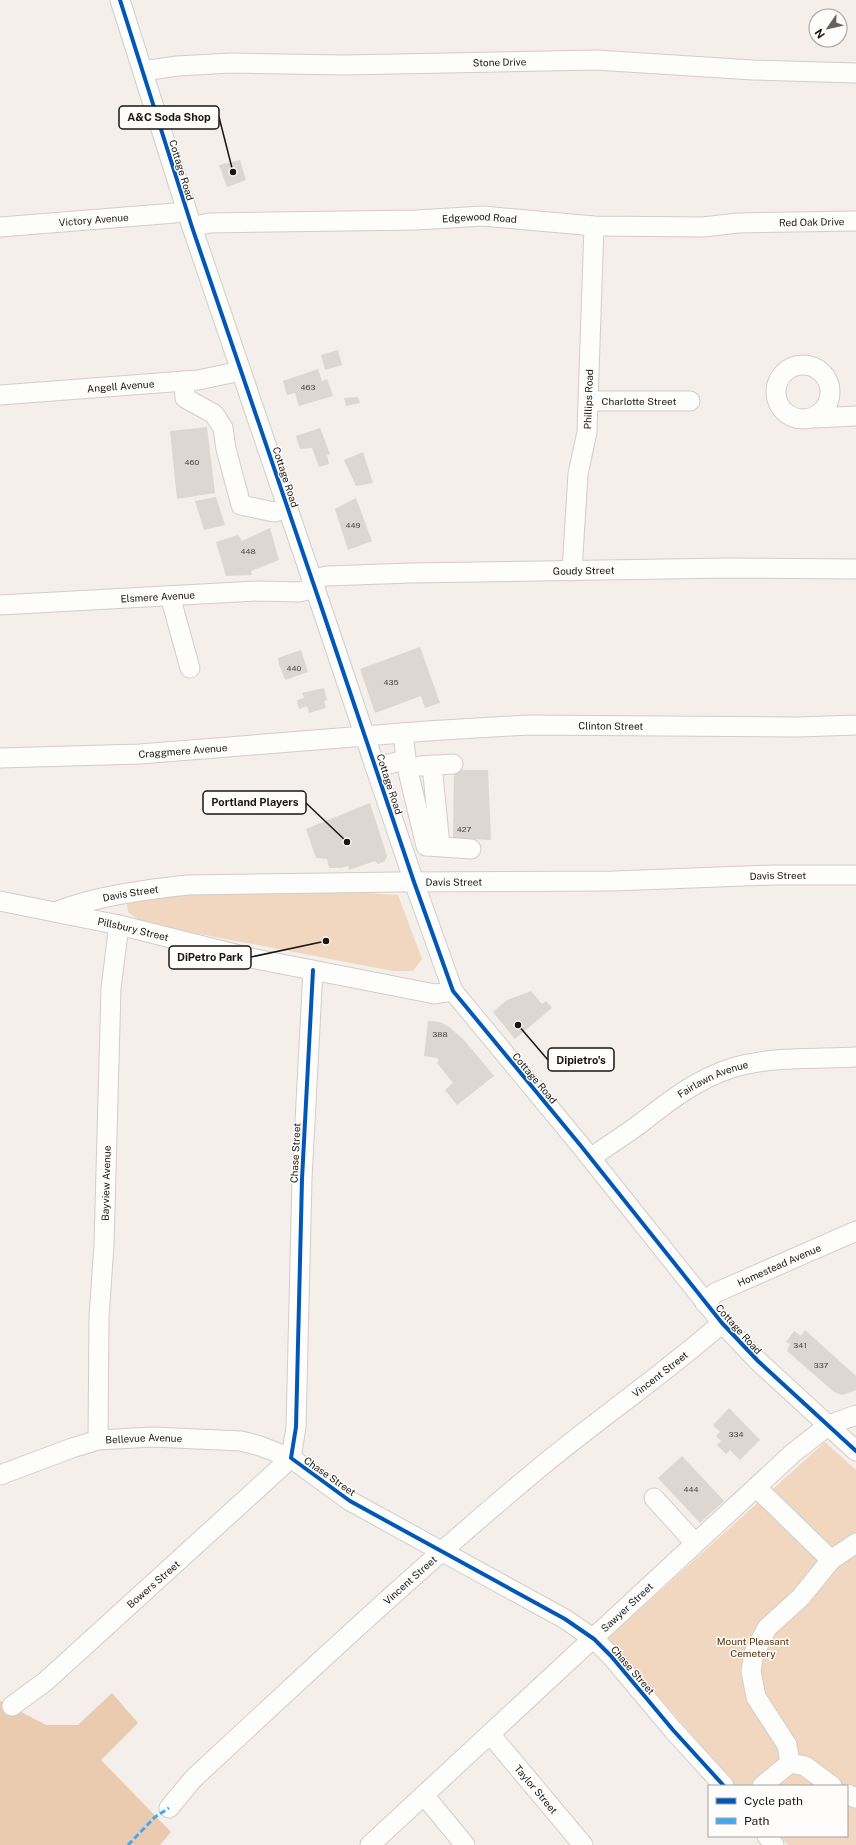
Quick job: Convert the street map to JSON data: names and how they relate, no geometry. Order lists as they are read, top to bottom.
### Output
{
  "streets": {
    "street": [
      "Stone Drive",
      "Cottage Road",
      "Edgewood Road",
      "Victory Avenue",
      "Red Oak Drive",
      "Angell Avenue",
      "Phillips Road",
      "Charlotte Street",
      "Goudy Street",
      "Elsmere Avenue",
      "Clinton Street",
      "Craggmere Avenue",
      "Davis Street",
      "Pillsbury Street",
      "Fairlawn Avenue",
      "Chase Street",
      "Bayview Avenue",
      "Homestead Avenue",
      "Vincent Street",
      "Bellevue Avenue",
      "Bowers Street",
      "Sawyer Street",
      "Taylor Street"
    ]
  },
  "crossings": [
    ["Stone Drive", "Cottage Road"],
    ["Cottage Road", "Edgewood Road"],
    ["Cottage Road", "Victory Avenue"],
    ["Cottage Road", "Angell Avenue"],
    ["Cottage Road", "Goudy Street"],
    ["Cottage Road", "Elsmere Avenue"],
    ["Cottage Road", "Clinton Street"],
    ["Cottage Road", "Craggmere Avenue"],
    ["Cottage Road", "Davis Street"],
    ["Cottage Road", "Pillsbury Street"],
    ["Cottage Road", "Fairlawn Avenue"],
    ["Cottage Road", "Homestead Avenue"],
    ["Cottage Road", "Vincent Street"],
    ["Cottage Road", "Sawyer Street"],
    ["Edgewood Road", "Victory Avenue"],
    ["Edgewood Road", "Red Oak Drive"],
    ["Edgewood Road", "Phillips Road"],
    ["Phillips Road", "Charlotte Street"],
    ["Phillips Road", "Goudy Street"],
    ["Goudy Street", "Elsmere Avenue"],
    ["Clinton Street", "Craggmere Avenue"],
    ["Davis Street", "Pillsbury Street"],
    ["Pillsbury Street", "Chase Street"],
    ["Pillsbury Street", "Bayview Avenue"],
    ["Chase Street", "Vincent Street"],
    ["Chase Street", "Bellevue Avenue"],
    ["Chase Street", "Bowers Street"],
    ["Chase Street", "Sawyer Street"],
    ["Bayview Avenue", "Bellevue Avenue"],
    ["Bellevue Avenue", "Bowers Street"],
    ["Sawyer Street", "Taylor Street"]
  ],
  "parks": ["Mount Pleasant Cemetery"],
  "places": [
    "A&C Soda Shop",
    "Portland Players",
    "DiPetro Park",
    "Dipietro's"
  ],
  "house_numbers": [
    "463",
    "460",
    "449",
    "448",
    "440",
    "435",
    "427",
    "388",
    "341",
    "337",
    "334",
    "444"
  ],
  "legend": ["Cycle path", "Path"],
  "north": "bottom left"
}
